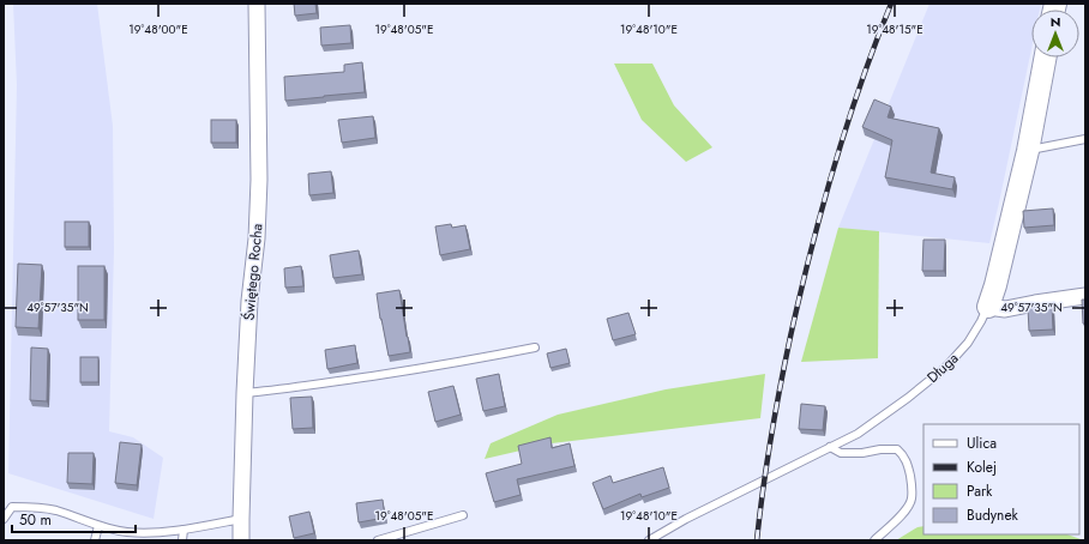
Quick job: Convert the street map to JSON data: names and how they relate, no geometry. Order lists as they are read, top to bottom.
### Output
{
  "streets": {
    "street": ["Świętego Rocha", "Długa"]
  },
  "legend": [
    "Ulica",
    "Kolej",
    "Park",
    "Budynek"
  ],
  "scale_bar": "50 m",
  "north": "top",
  "coordinates": [
    "19°48'00\"E",
    "19°48'05\"E",
    "19°48'10\"E",
    "19°48'15\"E",
    "49°57'35\"N"
  ]
}
